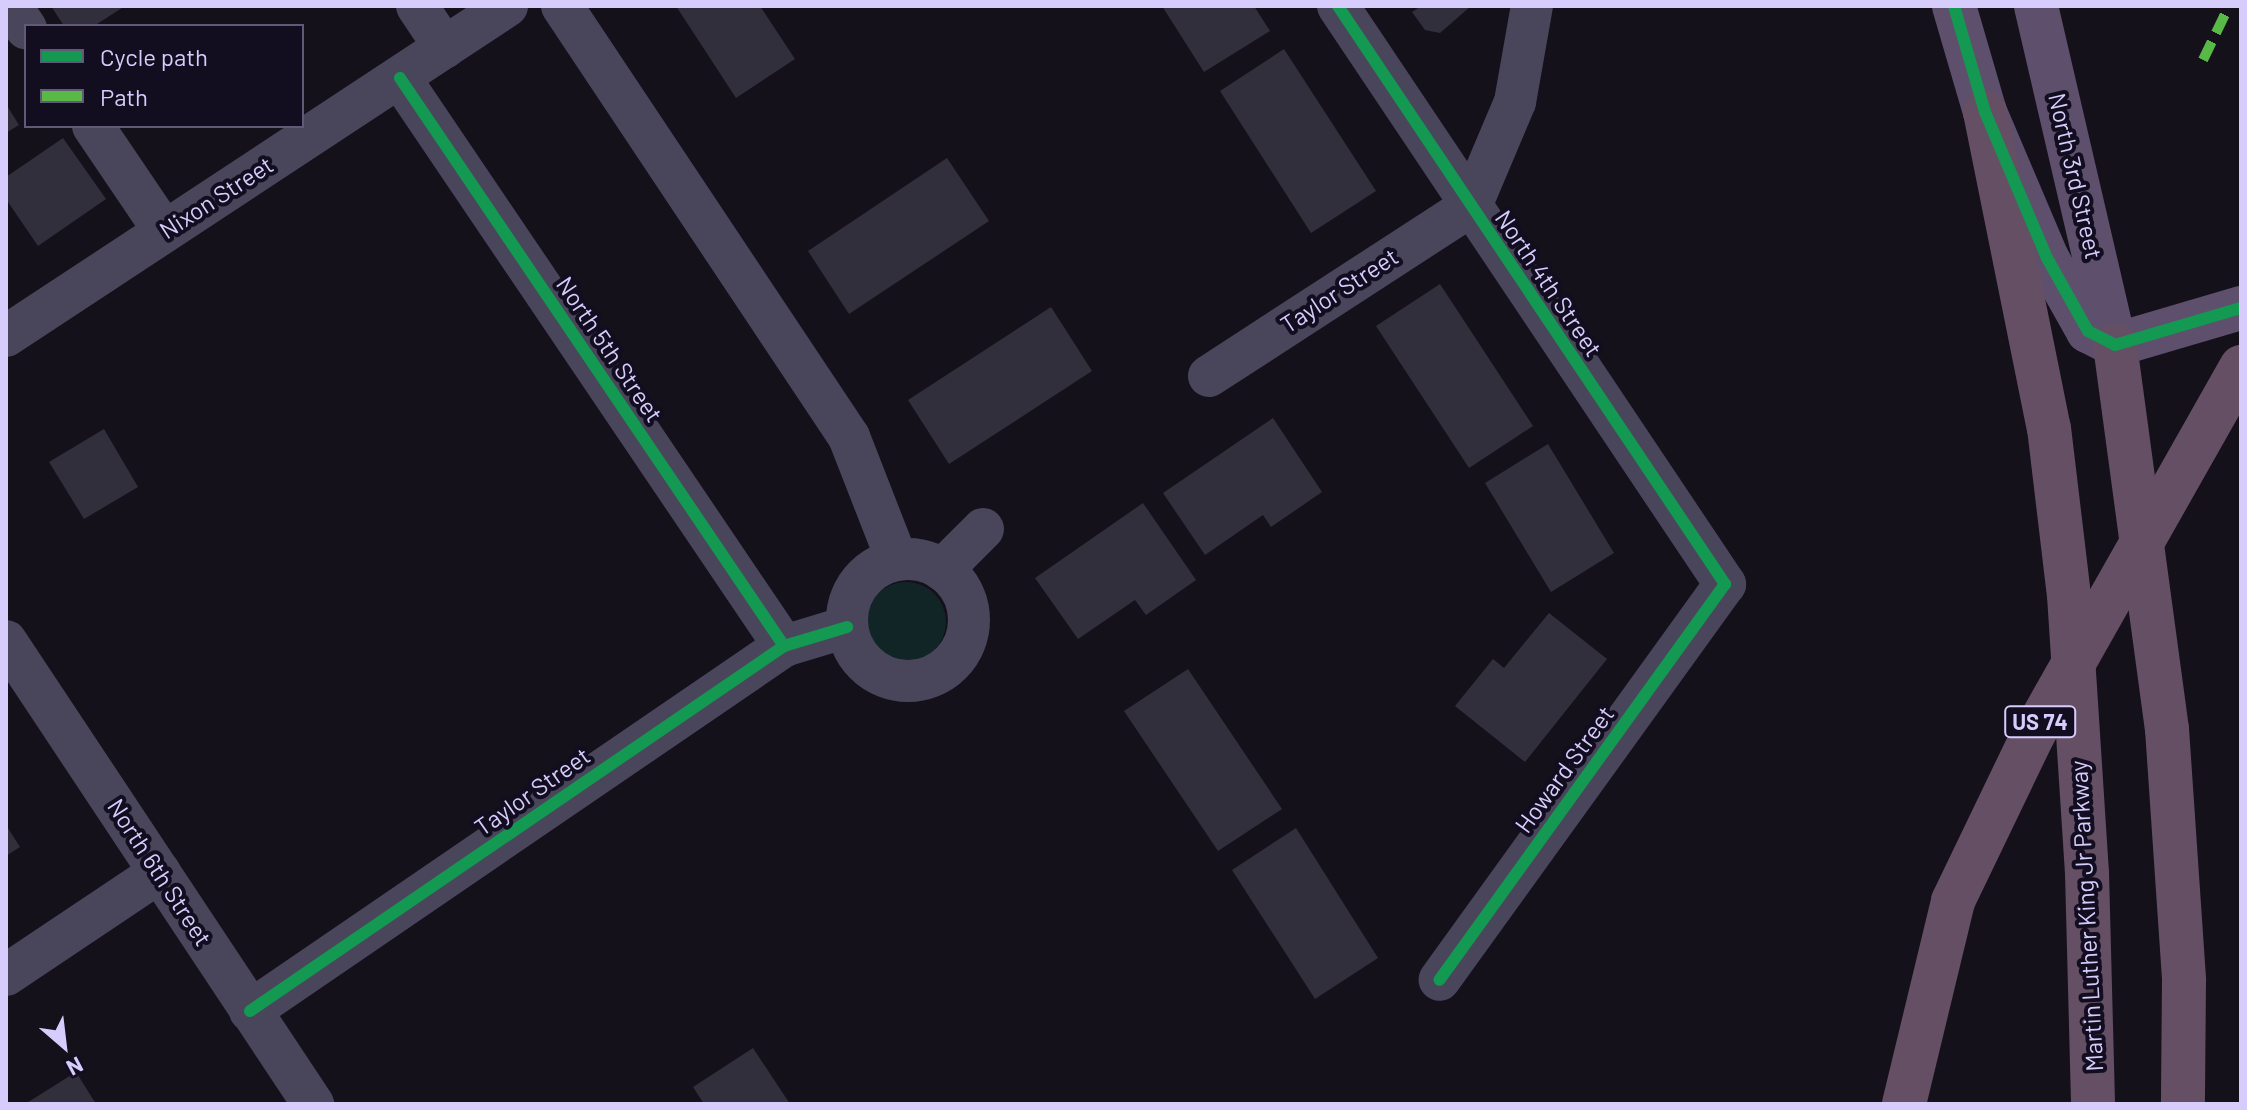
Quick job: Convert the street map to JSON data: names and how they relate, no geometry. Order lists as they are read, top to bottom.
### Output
{
  "streets": {
    "highway": ["US 74", "Martin Luther King Jr Parkway"],
    "main road": ["North 3rd Street"],
    "street": [
      "Nixon Street",
      "North 4th Street",
      "Taylor Street",
      "North 5th Street",
      "Howard Street",
      "North 6th Street"
    ]
  },
  "crossings": [
    ["Nixon Street", "North 5th Street"],
    ["North 4th Street", "Taylor Street"],
    ["North 4th Street", "Howard Street"],
    ["Taylor Street", "North 5th Street"],
    ["Taylor Street", "North 6th Street"]
  ],
  "legend": ["Cycle path", "Path"],
  "north": "bottom right"
}
